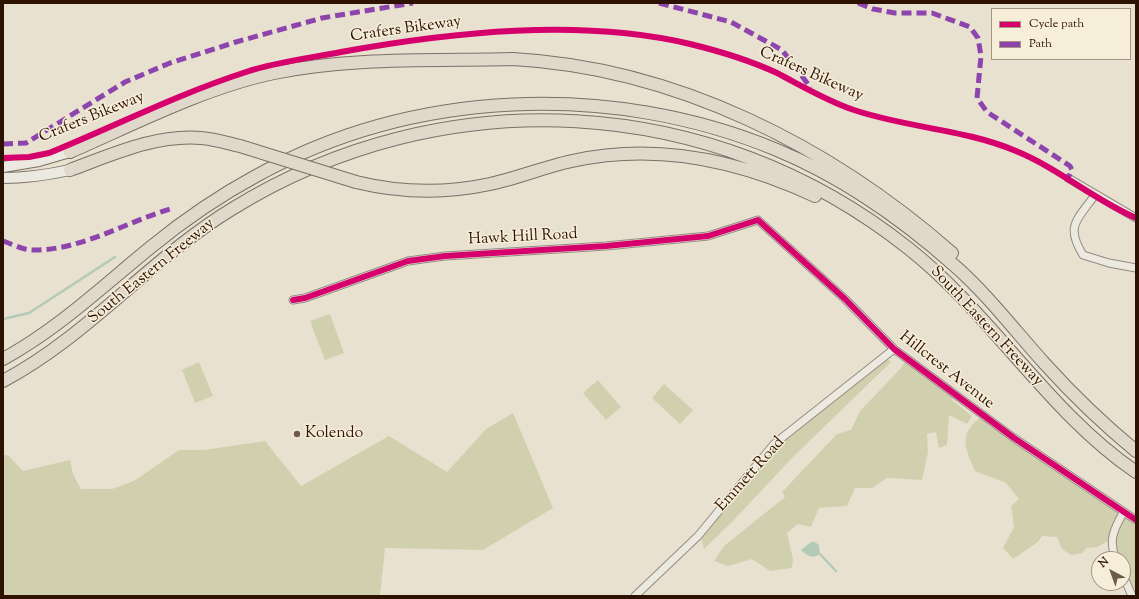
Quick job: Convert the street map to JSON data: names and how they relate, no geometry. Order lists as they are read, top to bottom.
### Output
{
  "streets": {
    "highway": ["South Eastern Freeway"],
    "street": ["Hawk Hill Road", "Hillcrest Avenue", "Emmett Road"],
    "cycle path": ["Crafers Bikeway"]
  },
  "crossings": [
    ["Hawk Hill Road", "Hillcrest Avenue"],
    ["Hillcrest Avenue", "Emmett Road"]
  ],
  "places": ["Kolendo"],
  "legend": ["Cycle path", "Path"],
  "north": "top left"
}
